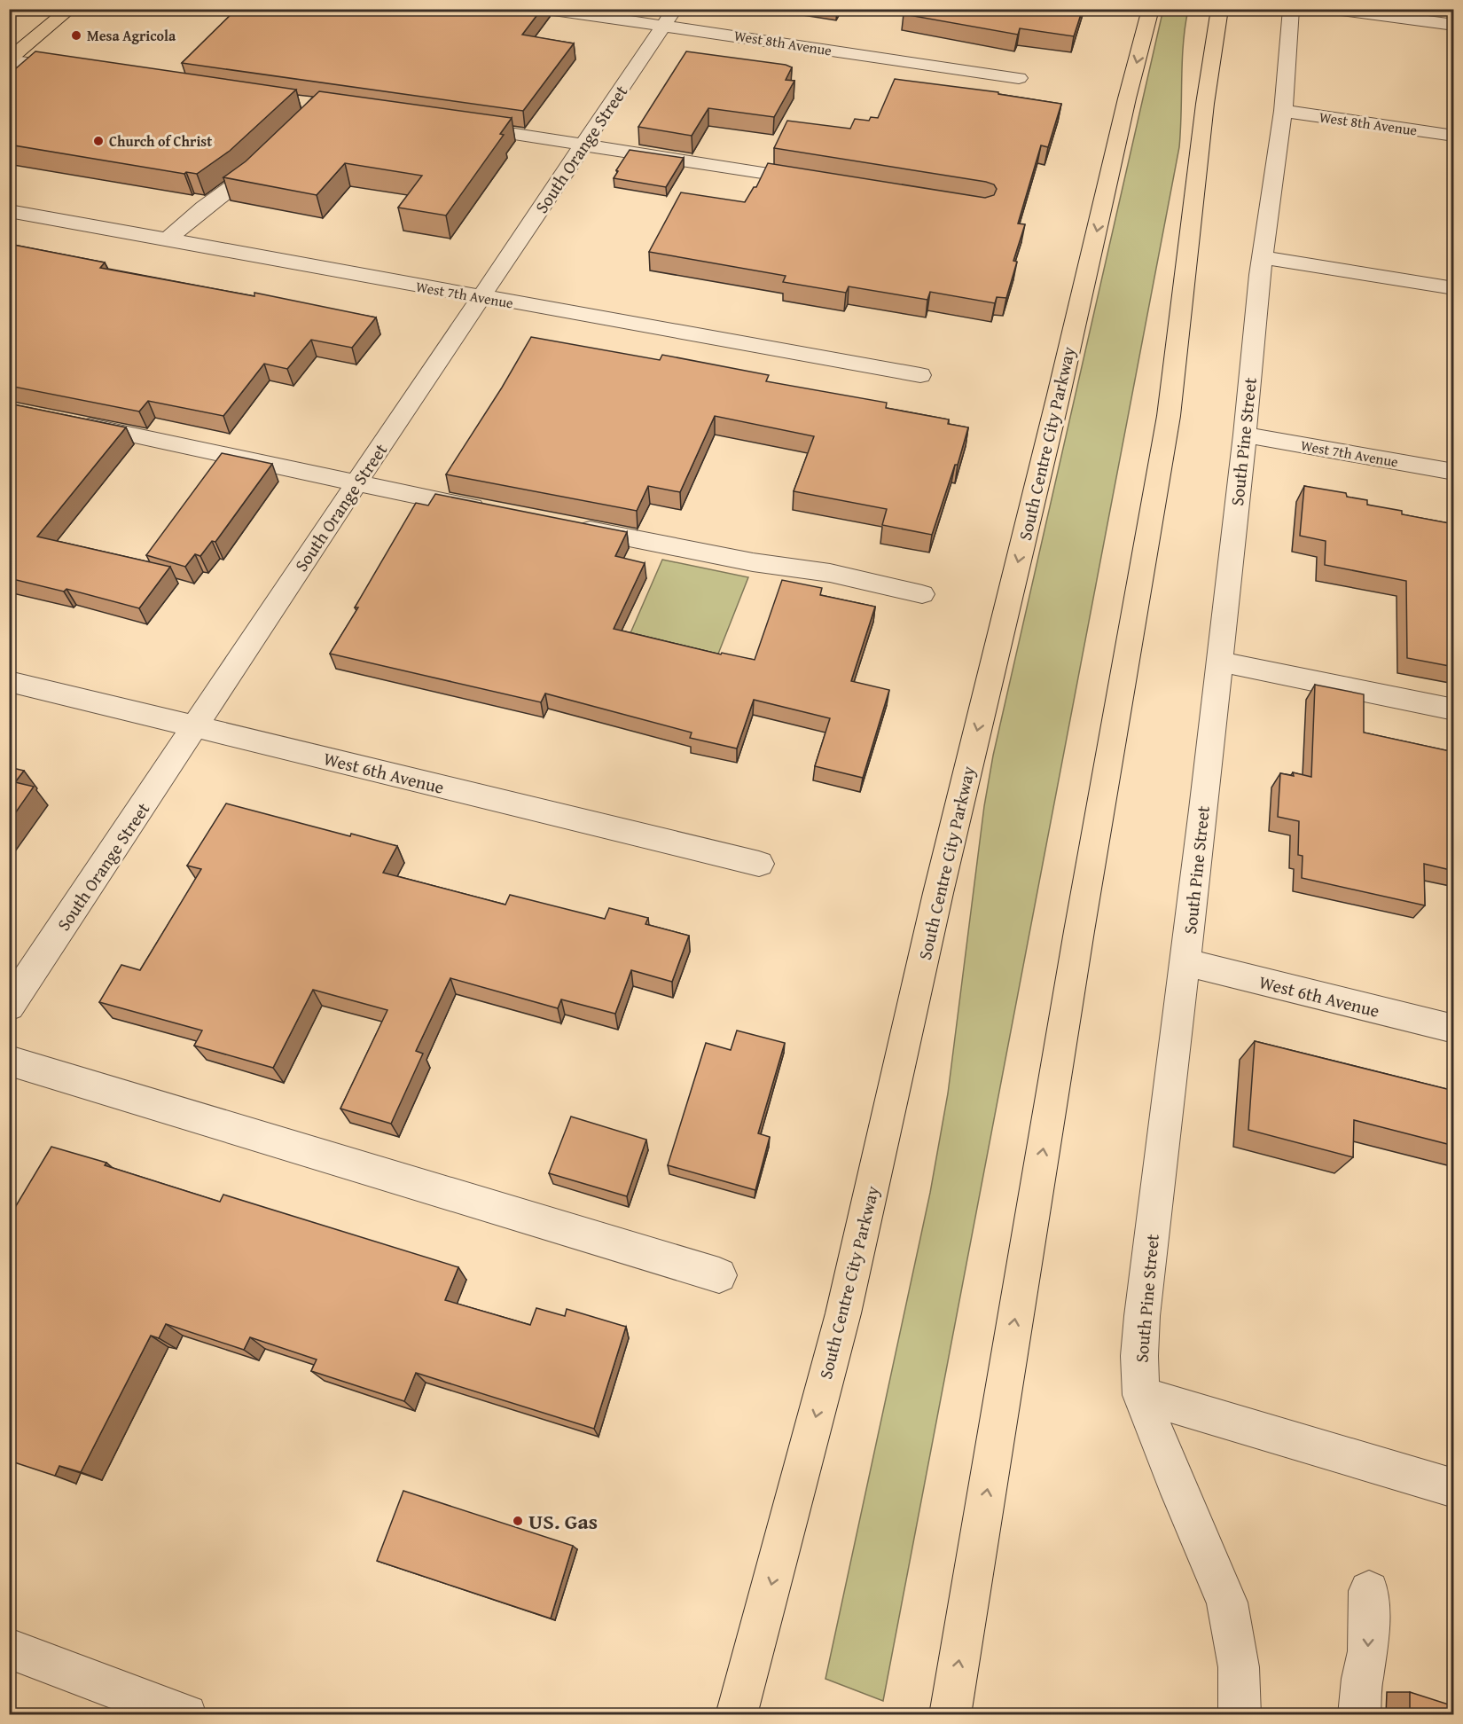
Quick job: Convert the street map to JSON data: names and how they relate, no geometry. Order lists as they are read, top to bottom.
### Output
{
  "streets": {
    "main road": ["South Centre City Parkway"],
    "street": [
      "West 8th Avenue",
      "South Orange Street",
      "West 7th Avenue",
      "South Pine Street",
      "West 6th Avenue"
    ]
  },
  "crossings": [
    ["West 8th Avenue", "South Orange Street"],
    ["West 8th Avenue", "South Pine Street"],
    ["South Orange Street", "West 7th Avenue"],
    ["South Orange Street", "West 6th Avenue"],
    ["West 7th Avenue", "South Pine Street"],
    ["South Pine Street", "West 6th Avenue"]
  ],
  "places": ["Mesa Agricola", "Church of Christ", "US. Gas"]
}
